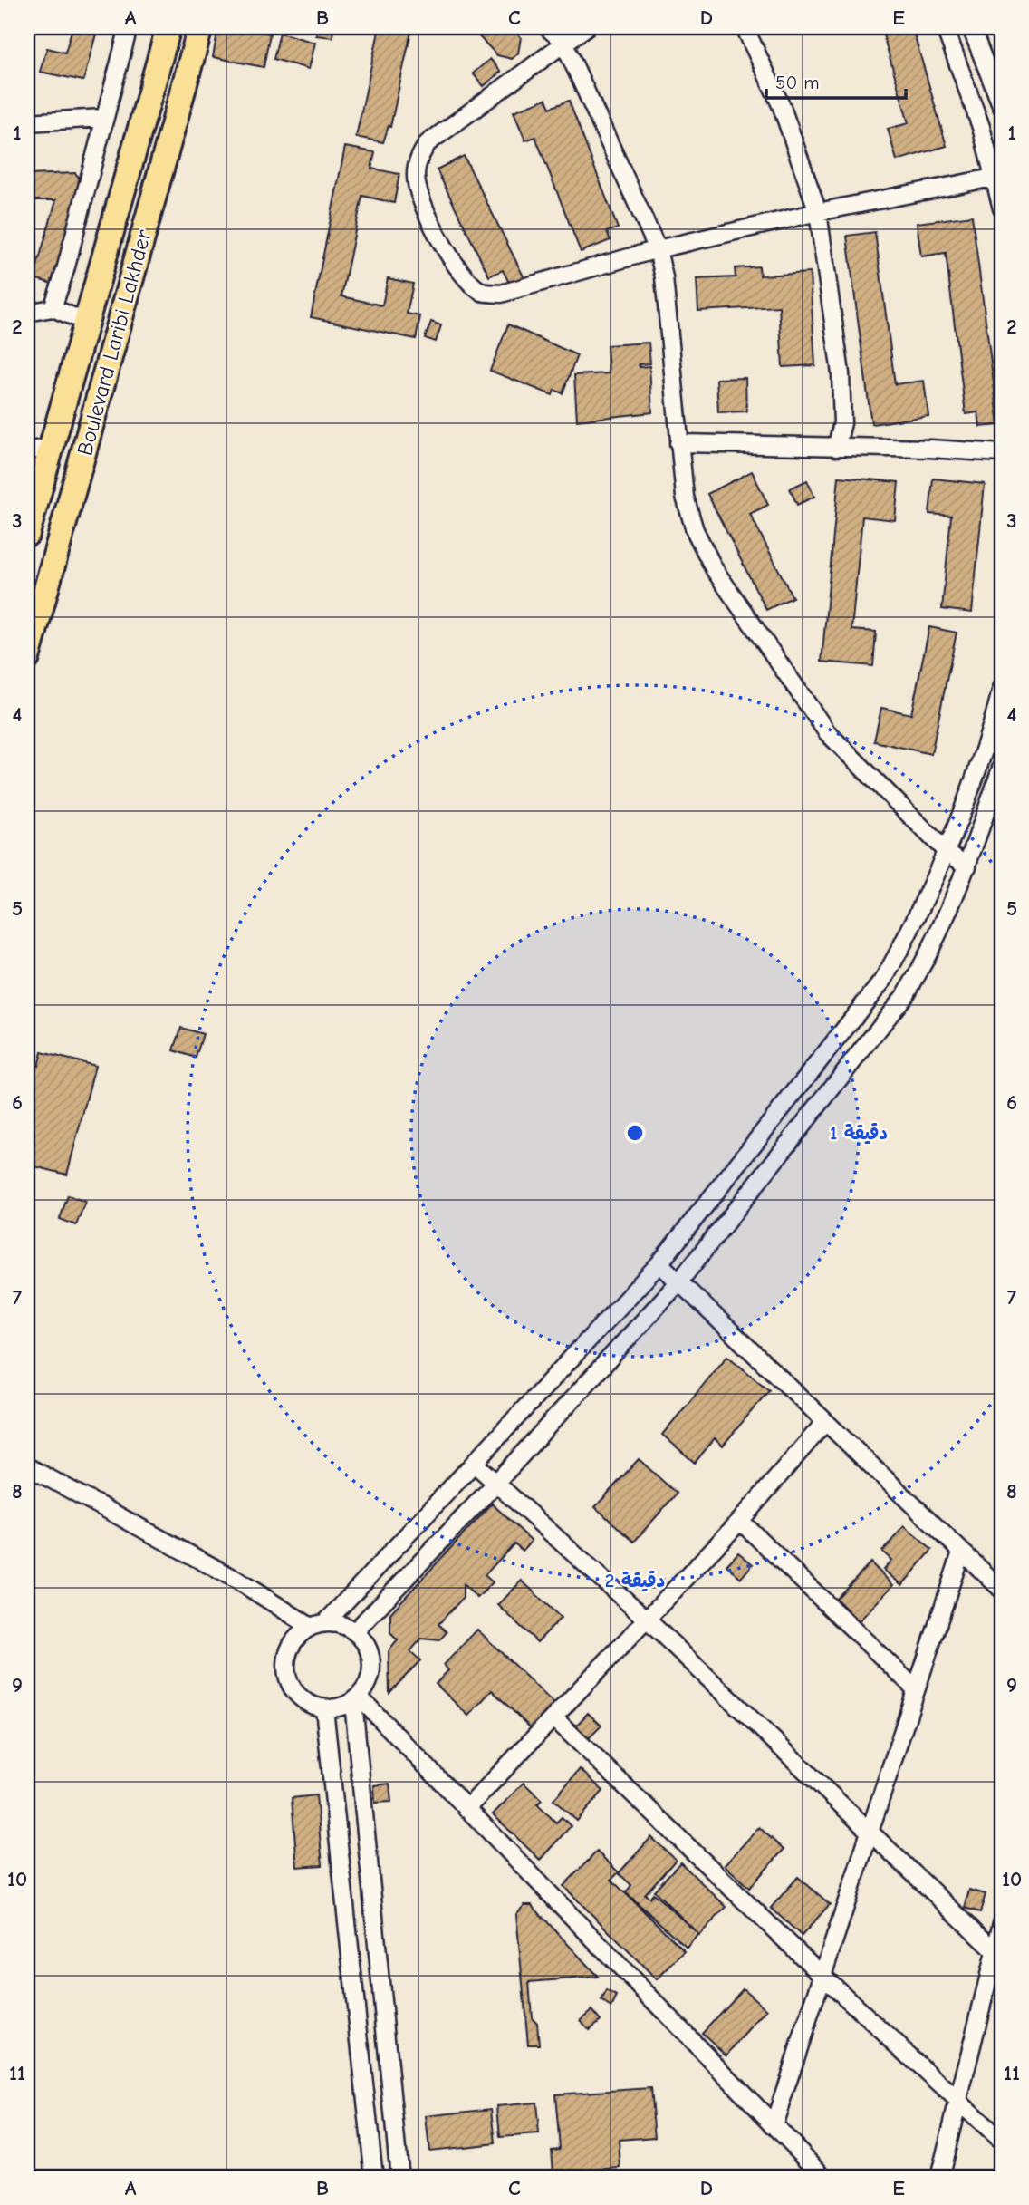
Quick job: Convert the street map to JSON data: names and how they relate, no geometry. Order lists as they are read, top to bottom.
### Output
{
  "streets": {
    "main road": ["Boulevard Laribi Lakhder"]
  },
  "scale_bar": "50 m",
  "grid": {
    "columns": [
      "A",
      "B",
      "C",
      "D",
      "E"
    ],
    "rows": [
      "1",
      "2",
      "3",
      "4",
      "5",
      "6",
      "7",
      "8",
      "9",
      "10",
      "11"
    ]
  },
  "rings": ["1 دقيقة", "2 دقيقة"]
}
